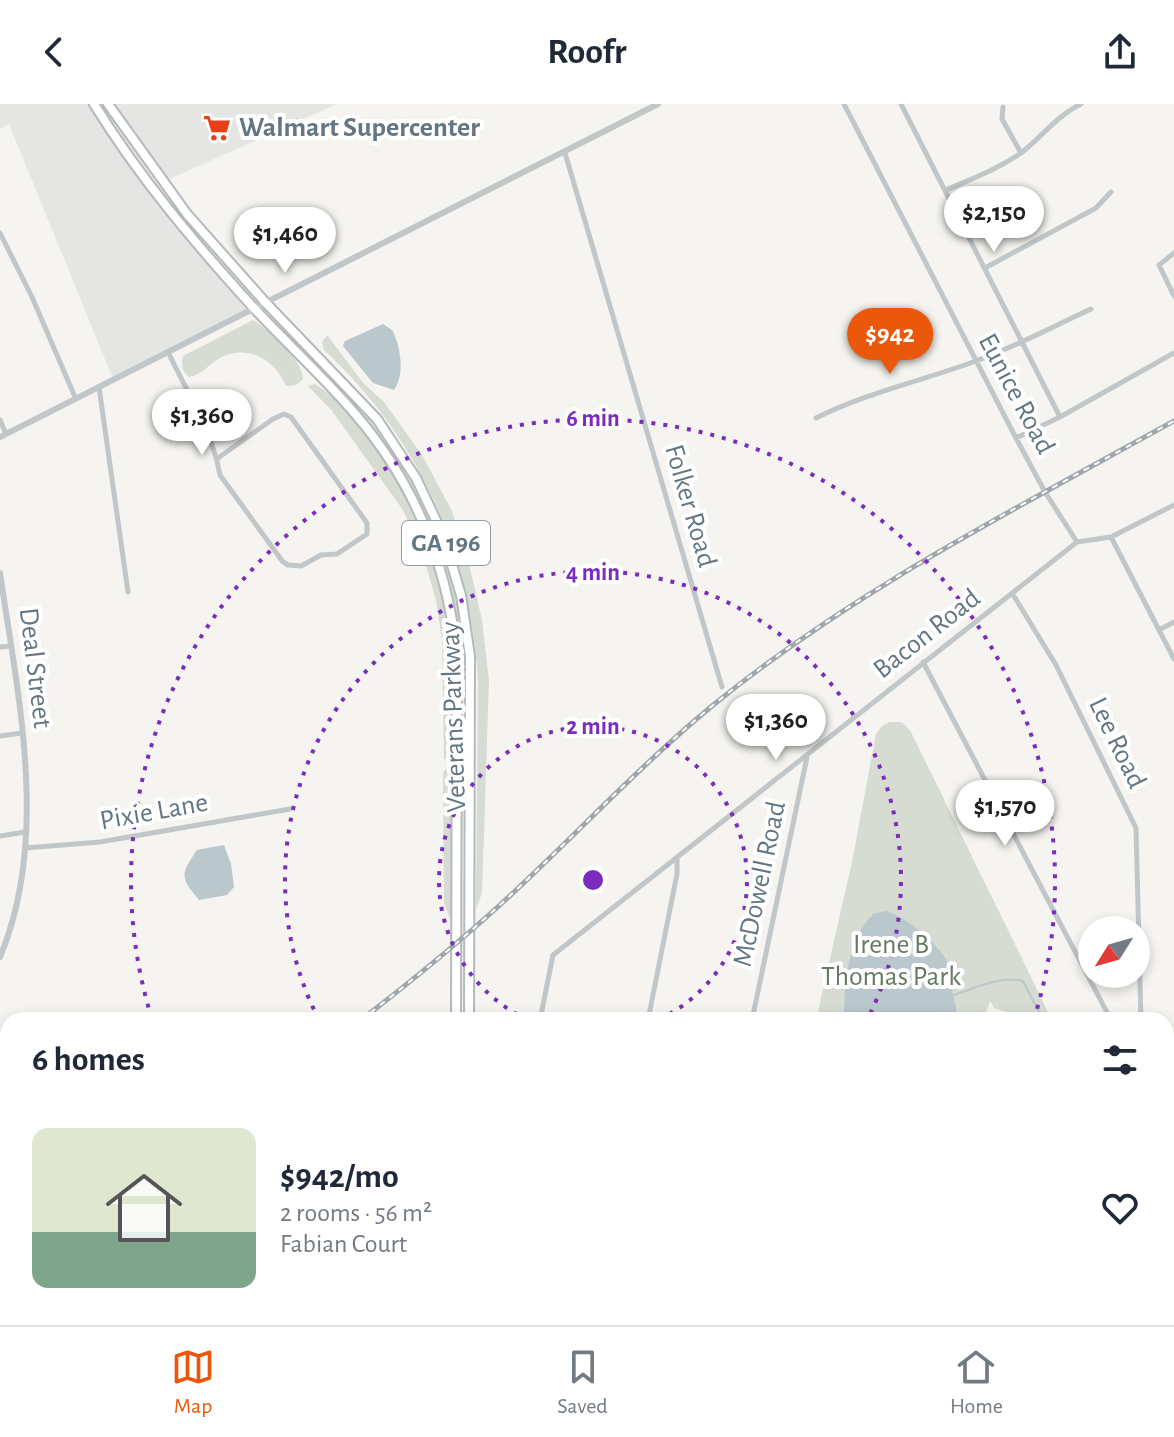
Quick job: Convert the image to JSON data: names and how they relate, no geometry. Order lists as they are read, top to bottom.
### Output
{
  "streets": {
    "main road": ["GA 196", "Veterans Parkway"],
    "street": [
      "Eunice Road",
      "Folker Road",
      "Bacon Road",
      "Deal Street",
      "Lee Road",
      "Pixie Lane",
      "McDowell Road"
    ]
  },
  "crossings": [
    ["Eunice Road", "Bacon Road"],
    ["Bacon Road", "Lee Road"],
    ["Bacon Road", "McDowell Road"],
    ["Deal Street", "Pixie Lane"]
  ],
  "parks": ["Irene B Thomas Park"],
  "places": {
    "supermarket": ["Walmart Supercenter"]
  },
  "north": "bottom left",
  "page": {
    "header": "Roofr",
    "price": [
      "$2,150",
      "$1,460",
      "$942",
      "$1,360",
      "$1,360",
      "$1,570"
    ],
    "heading": "6 homes",
    "list": [
      {
        "name": "$942/mo",
        "note": "2 rooms · 56 m² · Fabian Court"
      }
    ],
    "tabs": ["Map", "Saved", "Home"]
  },
  "rings": ["6 min", "4 min", "2 min"]
}
